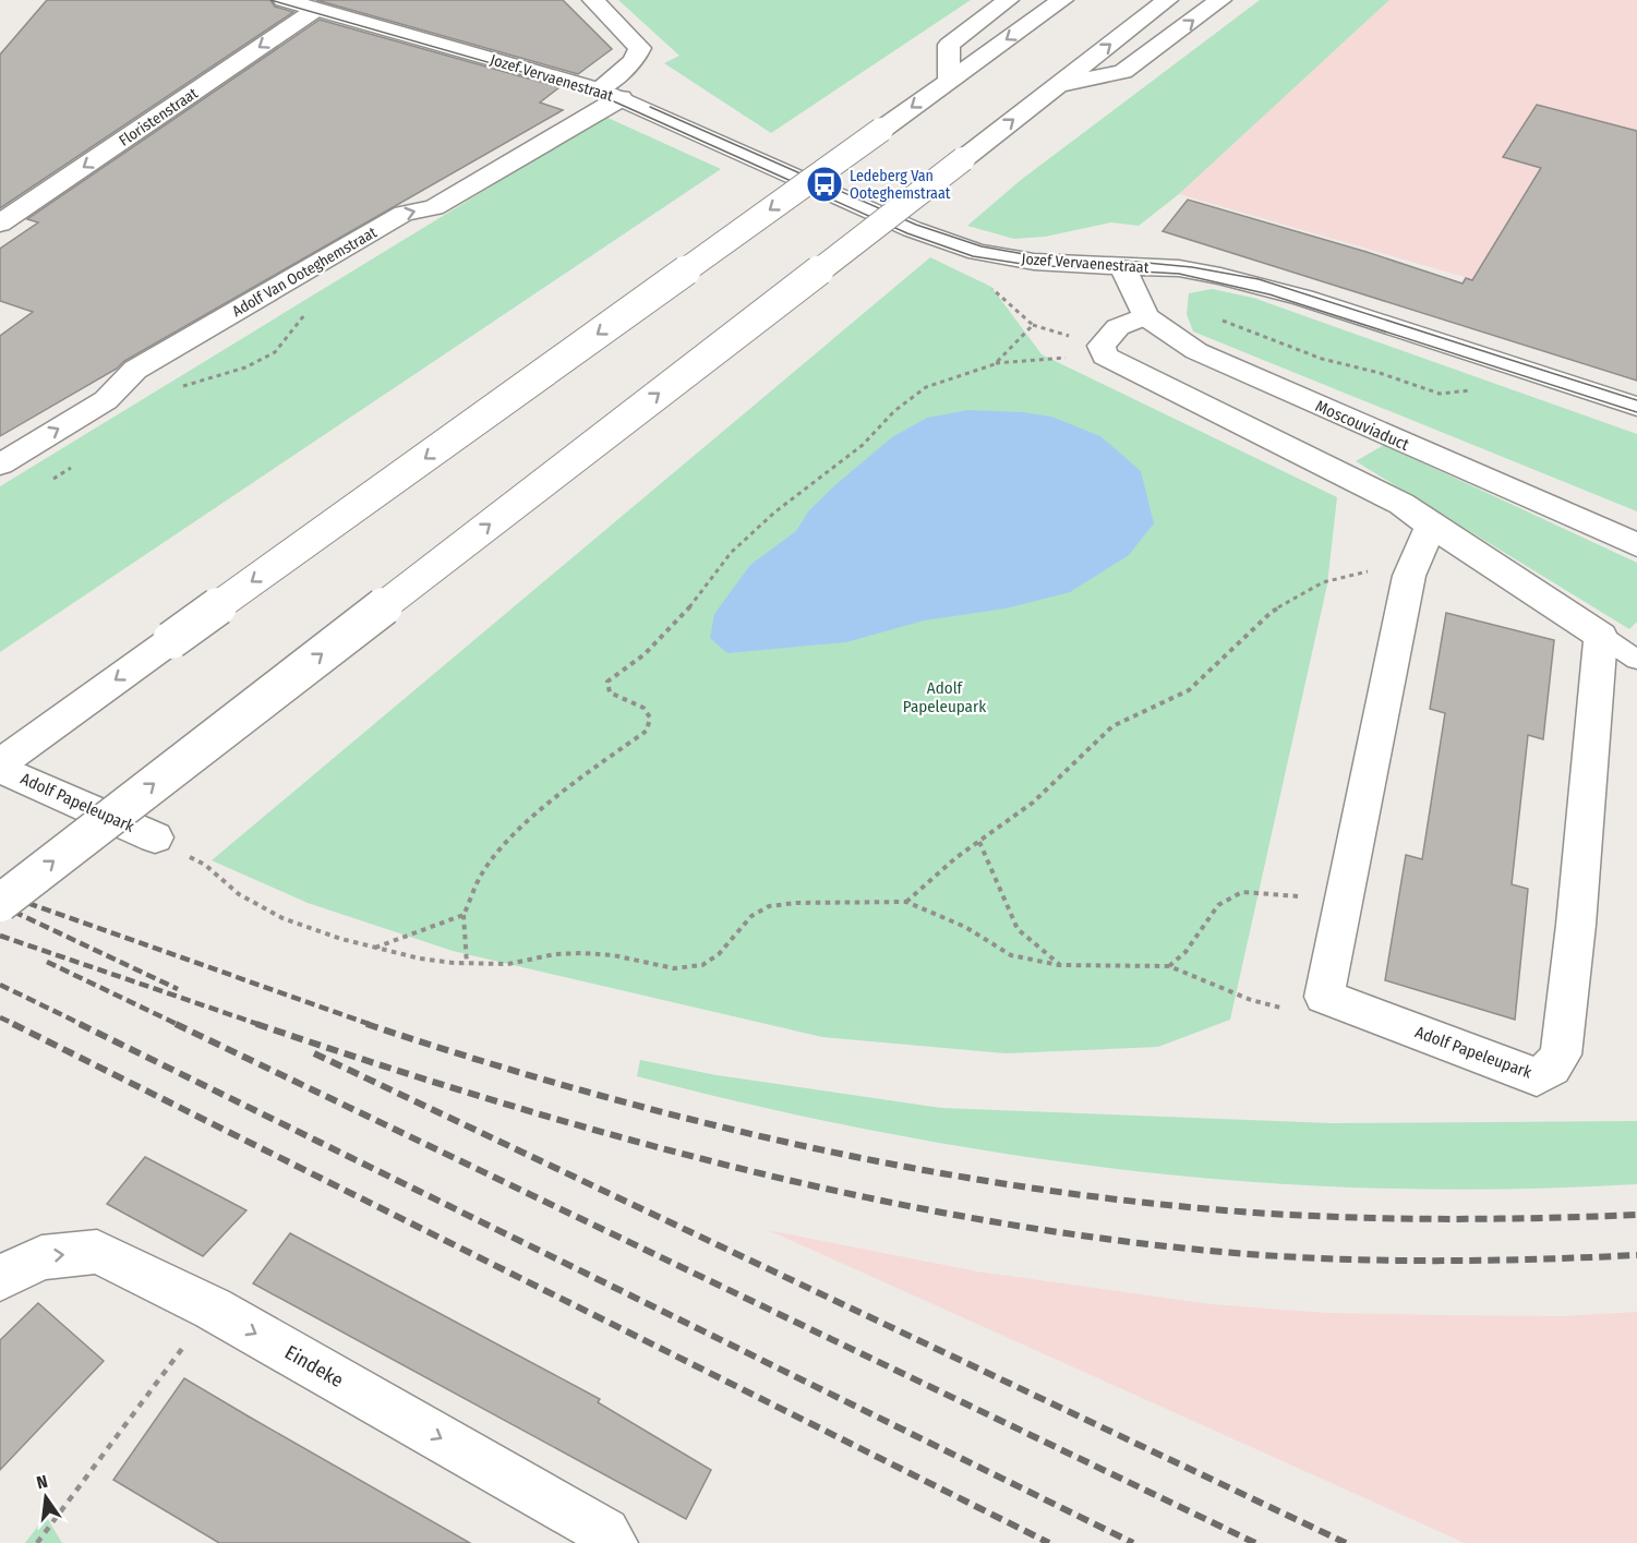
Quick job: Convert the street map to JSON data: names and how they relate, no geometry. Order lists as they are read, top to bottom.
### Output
{
  "streets": {
    "main road": [
      "Jozef Vervaenestraat",
      "Floristenstraat",
      "Adolf Van Ooteghemstraat",
      "Moscouviaduct",
      "Adolf Papeleupark",
      "Eindeke"
    ]
  },
  "crossings": [
    ["Jozef Vervaenestraat", "Floristenstraat"],
    ["Jozef Vervaenestraat", "Adolf Van Ooteghemstraat"]
  ],
  "one_way": ["Floristenstraat", "Eindeke"],
  "parks": ["Adolf Papeleupark"],
  "places": {
    "bus stop": ["Ledeberg Van Ooteghemstraat"]
  },
  "north": "top"
}
